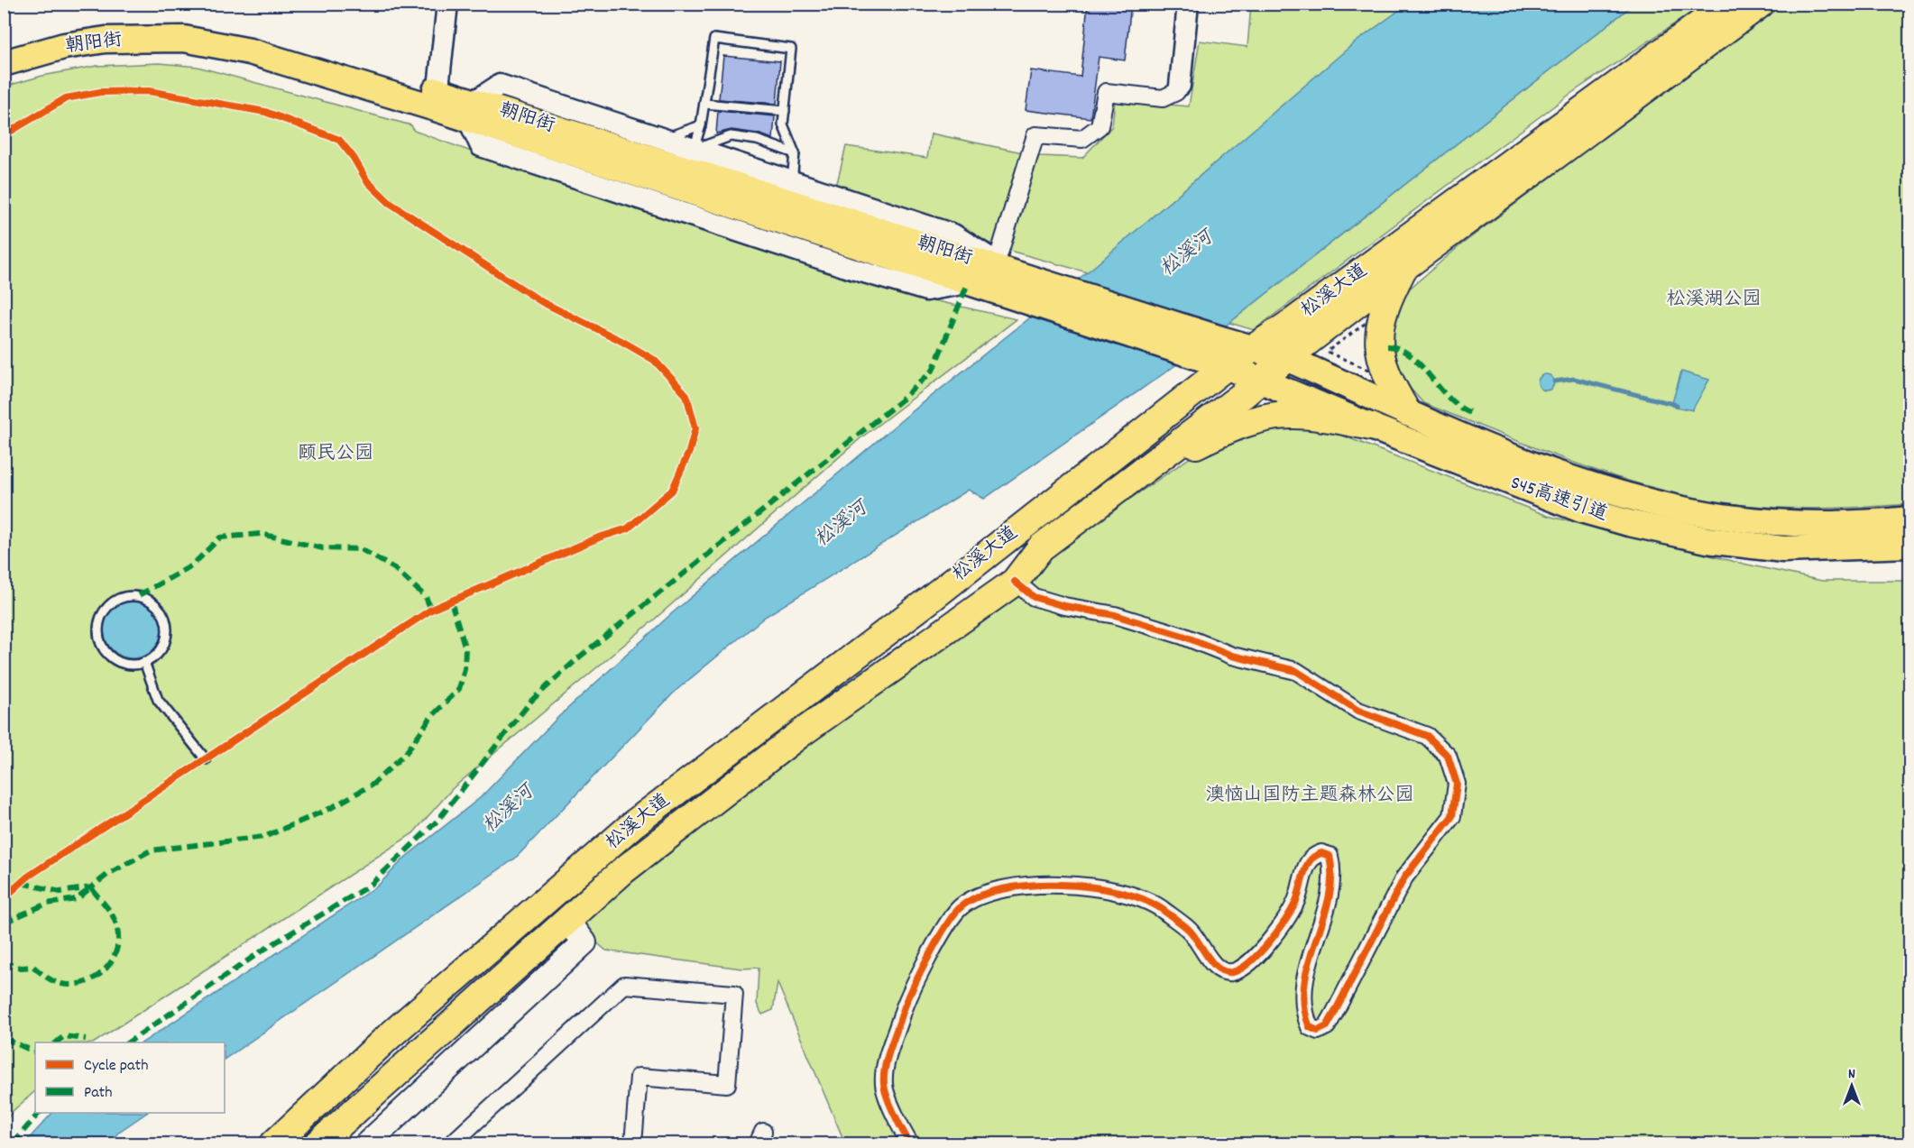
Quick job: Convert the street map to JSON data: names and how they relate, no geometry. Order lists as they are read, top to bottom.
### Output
{
  "streets": {
    "highway": ["松溪大道"],
    "main road": ["朝阳街", "S45高速引道"]
  },
  "crossings": [
    ["朝阳街", "松溪大道"],
    ["朝阳街", "S45高速引道"],
    ["松溪大道", "S45高速引道"]
  ],
  "water": ["松溪河"],
  "parks": ["松溪湖公园", "颐民公园", "澳恼山国防主题森林公园"],
  "legend": ["Cycle path", "Path"],
  "north": "top"
}
